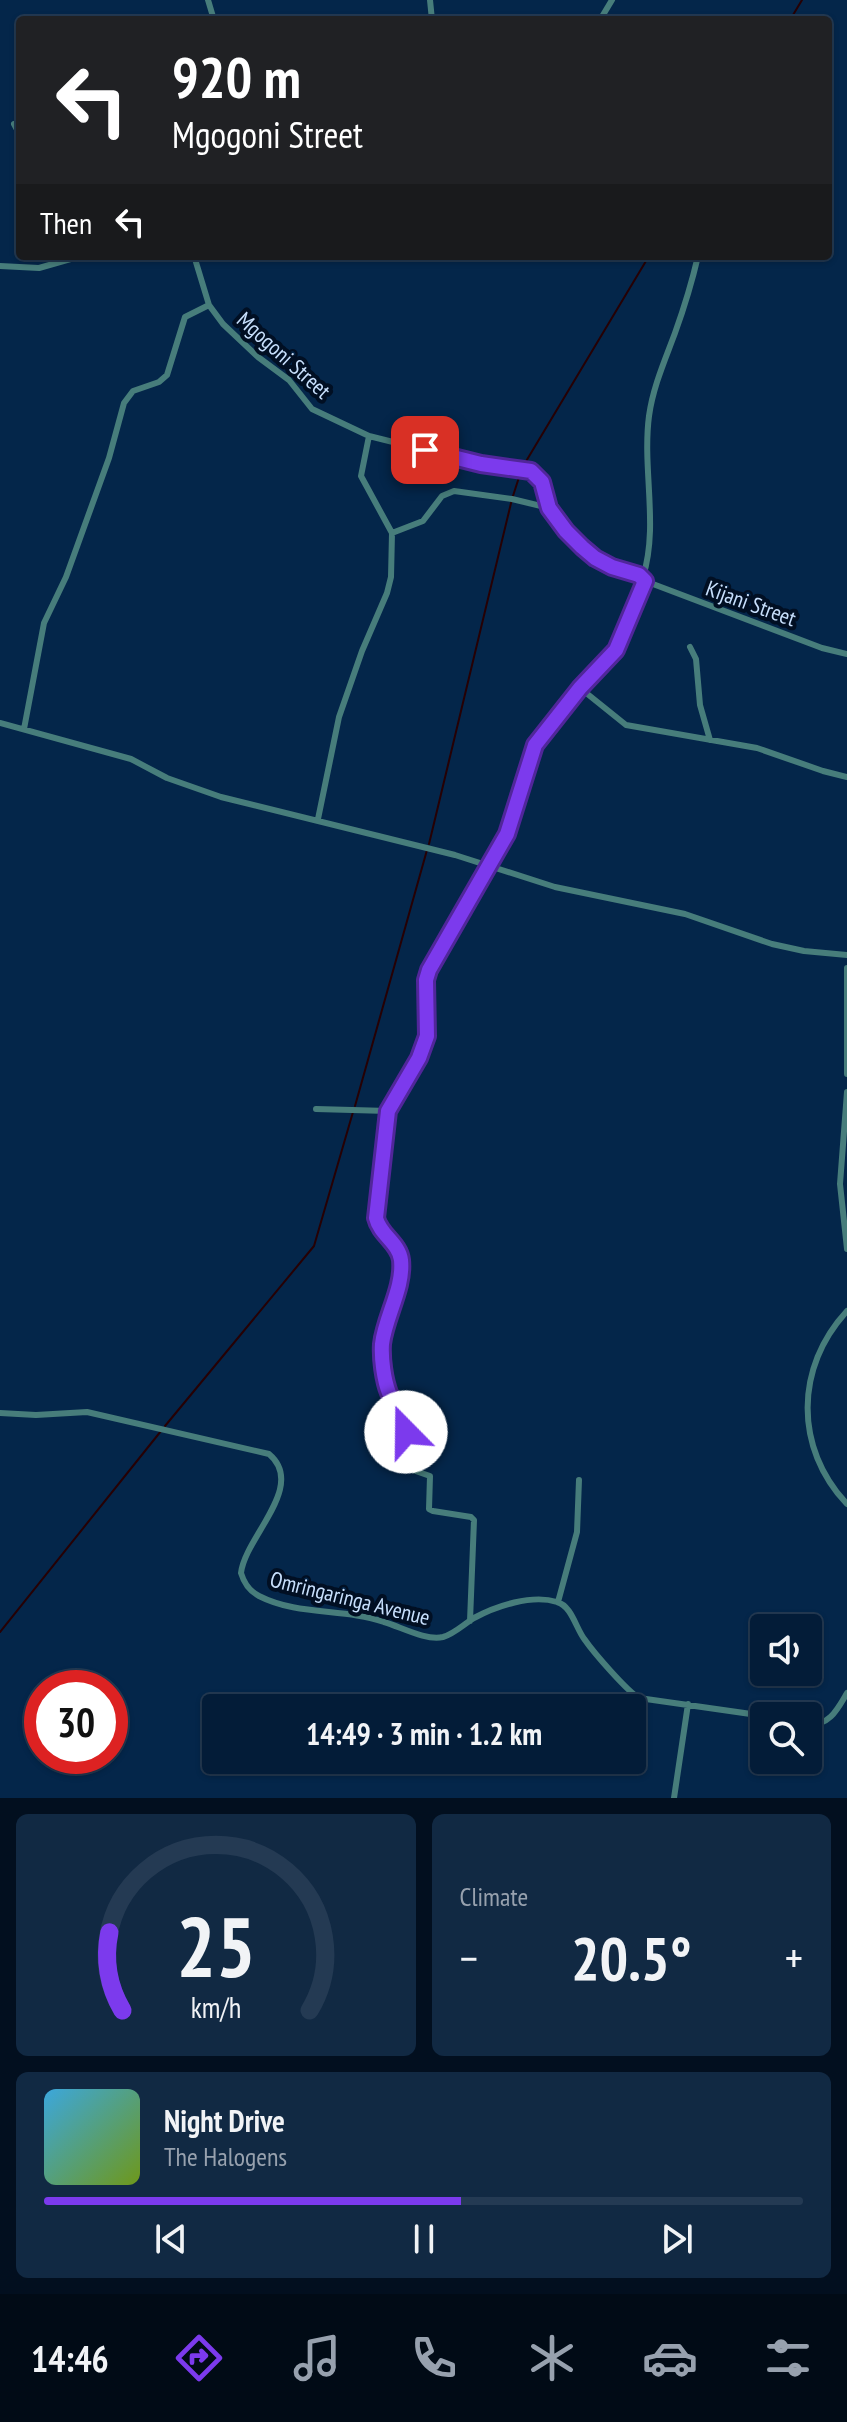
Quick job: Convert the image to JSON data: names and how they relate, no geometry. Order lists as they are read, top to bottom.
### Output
{
  "streets": {
    "street": ["Mgogoni Street", "Kijani Street", "Omringaringa Avenue"]
  },
  "crossings": [
    ["Mgogoni Street", "Kijani Street"]
  ],
  "page": {
    "turn": ["920 m", "Mgogoni Street"],
    "then": "Then",
    "limit": "30",
    "trip": "14:49 · 3 min · 1.2 km",
    "tile": "Climate",
    "heat": ["−", "20.5°", "+"],
    "song": ["Night Drive", "The Halogens"],
    "tabs": "14:46",
    "gauge": ["25", "km/h"]
  }
}
